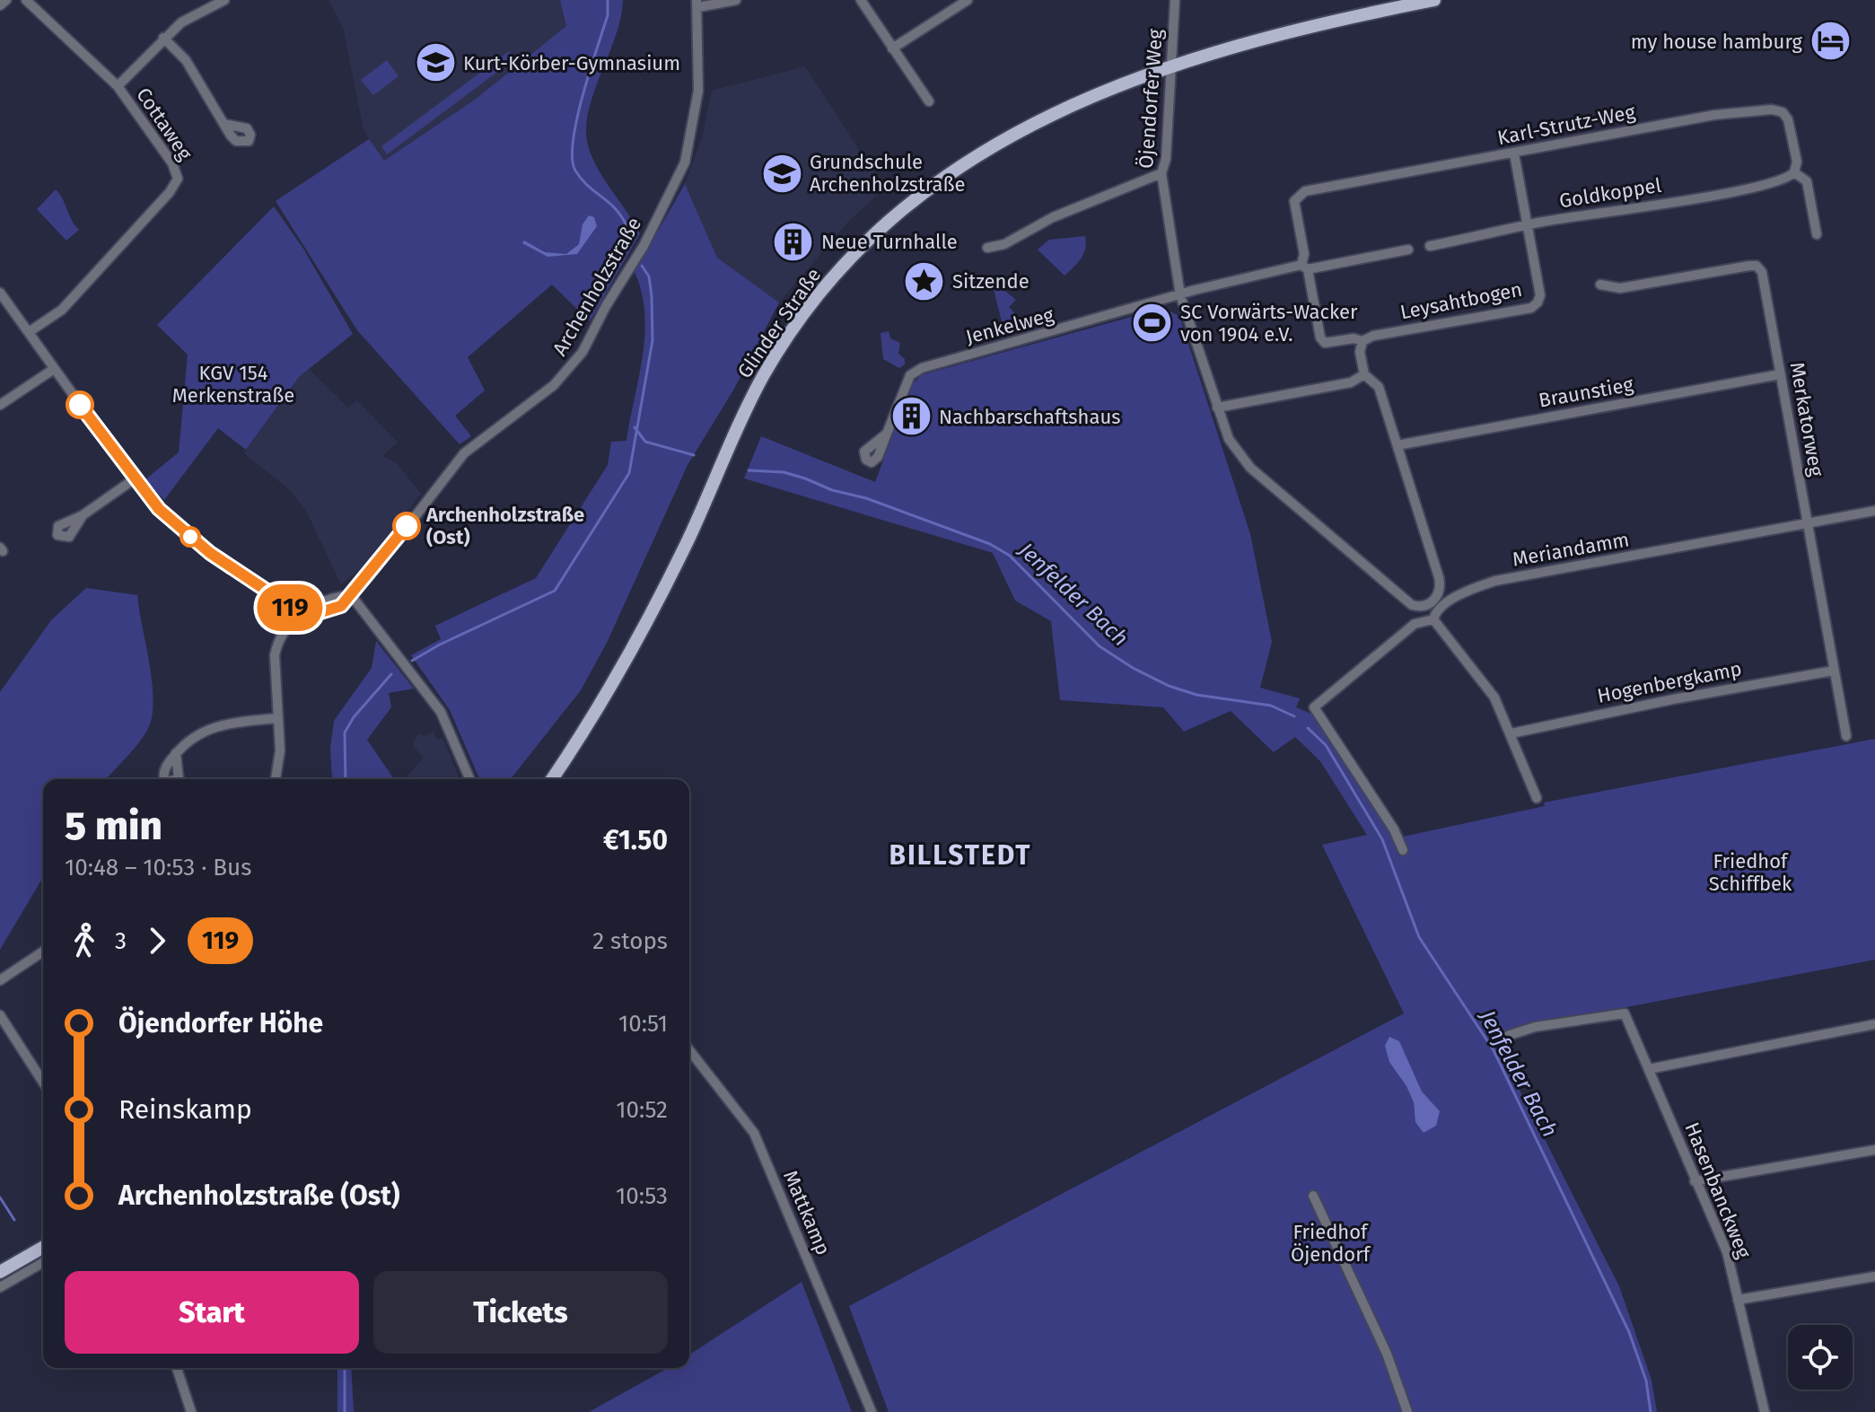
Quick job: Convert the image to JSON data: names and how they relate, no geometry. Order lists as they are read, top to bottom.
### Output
{
  "streets": {
    "main road": ["Glinder Straße"],
    "street": [
      "Öjendorfer Weg",
      "Cottaweg",
      "Karl-Strutz-Weg",
      "Goldkoppel",
      "Archenholzstraße",
      "Leysahtbogen",
      "Jenkelweg",
      "Braunstieg",
      "Merkatorweg",
      "Meriandamm",
      "Hogenbergkamp",
      "Hasenbanckweg",
      "Mattkamp"
    ]
  },
  "crossings": [
    ["Öjendorfer Weg", "Glinder Straße"],
    ["Öjendorfer Weg", "Jenkelweg"],
    ["Öjendorfer Weg", "Braunstieg"],
    ["Karl-Strutz-Weg", "Goldkoppel"],
    ["Karl-Strutz-Weg", "Leysahtbogen"],
    ["Goldkoppel", "Leysahtbogen"],
    ["Braunstieg", "Merkatorweg"],
    ["Merkatorweg", "Meriandamm"],
    ["Merkatorweg", "Hogenbergkamp"]
  ],
  "districts": ["BILLSTEDT"],
  "water": ["Jenfelder Bach"],
  "parks": ["KGV 154 Merkenstraße", "Friedhof Schiffbek", "Friedhof Öjendorf"],
  "places": {
    "hotel": ["my house hamburg"],
    "school or university": ["Kurt-Körber-Gymnasium", "Grundschule Archenholzstraße"],
    "building": ["Neue Turnhalle", "Nachbarschaftshaus"],
    "place": ["Sitzende"],
    "sports": ["SC Vorwärts-Wacker von 1904 e.V."],
    "other": ["Archenholzstraße (Ost)"]
  },
  "lines": ["bus line 119"],
  "page": {
    "on_map": "119",
    "heading": ["5 min", "10:48 – 10:53 · Bus", "€1.50"],
    "legs": ["3", "119", "2 stops"],
    "list": [
      {
        "name": "Öjendorfer Höhe",
        "value": "10:51"
      },
      {
        "name": "Reinskamp",
        "value": "10:52"
      },
      {
        "name": "Archenholzstraße (Ost)",
        "value": "10:53"
      }
    ],
    "buttons": ["Start", "Tickets"]
  }
}
